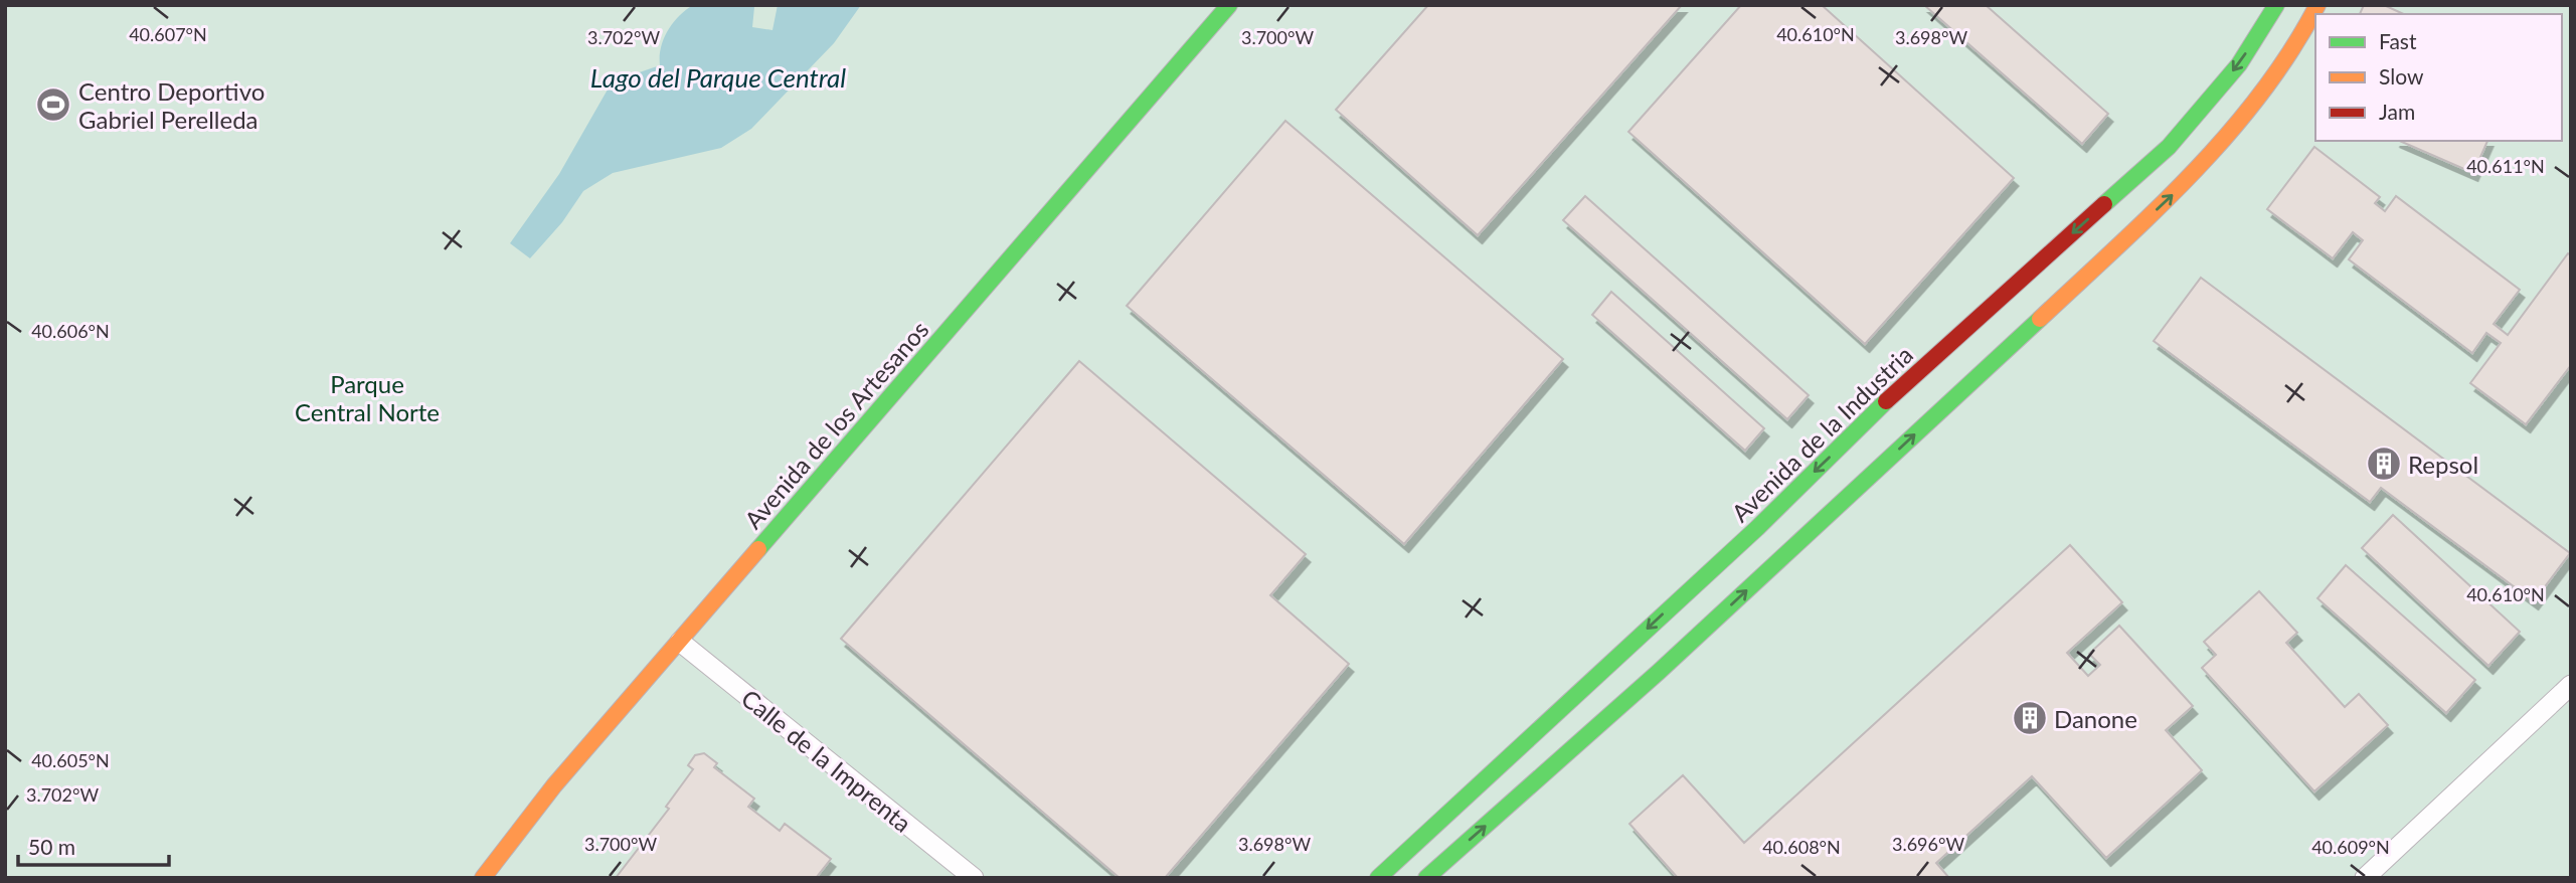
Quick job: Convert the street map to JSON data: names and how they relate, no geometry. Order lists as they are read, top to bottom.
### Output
{
  "streets": {
    "street": ["Avenida de los Artesanos", "Avenida de la Industria", "Calle de la Imprenta"]
  },
  "crossings": [
    ["Avenida de los Artesanos", "Calle de la Imprenta"]
  ],
  "water": ["Lago del Parque Central"],
  "parks": ["Parque Central Norte"],
  "places": {
    "sports": ["Centro Deportivo Gabriel Perelleda"],
    "building": ["Repsol", "Danone"]
  },
  "legend": ["Fast", "Slow", "Jam"],
  "scale_bar": "50 m",
  "coordinates": [
    "40.607°N",
    "40.610°N",
    "3.700°W",
    "3.702°W",
    "3.698°W",
    "40.611°N",
    "40.606°N",
    "40.605°N",
    "3.696°W",
    "40.608°N",
    "40.609°N"
  ]
}
